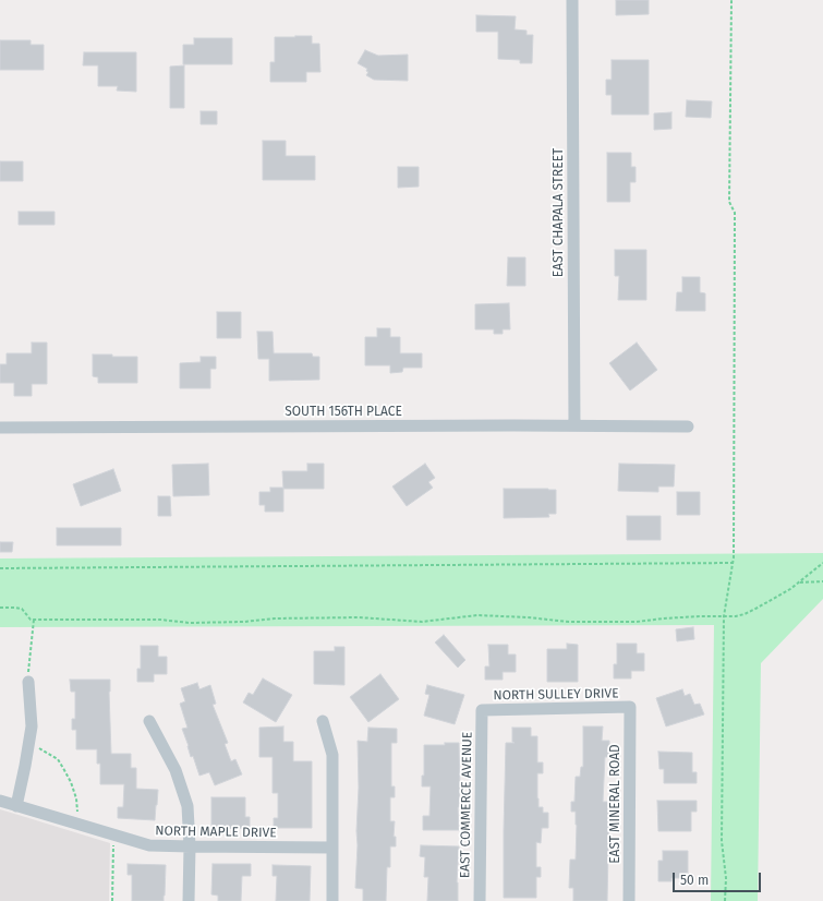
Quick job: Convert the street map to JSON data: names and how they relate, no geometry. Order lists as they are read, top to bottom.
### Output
{
  "streets": {
    "street": [
      "EAST CHAPALA STREET",
      "SOUTH 156TH PLACE",
      "NORTH SULLEY DRIVE",
      "EAST MINERAL ROAD",
      "EAST COMMERCE AVENUE",
      "NORTH MAPLE DRIVE"
    ]
  },
  "crossings": [
    ["EAST CHAPALA STREET", "SOUTH 156TH PLACE"],
    ["NORTH SULLEY DRIVE", "EAST MINERAL ROAD"],
    ["NORTH SULLEY DRIVE", "EAST COMMERCE AVENUE"]
  ],
  "scale_bar": "50 m"
}
